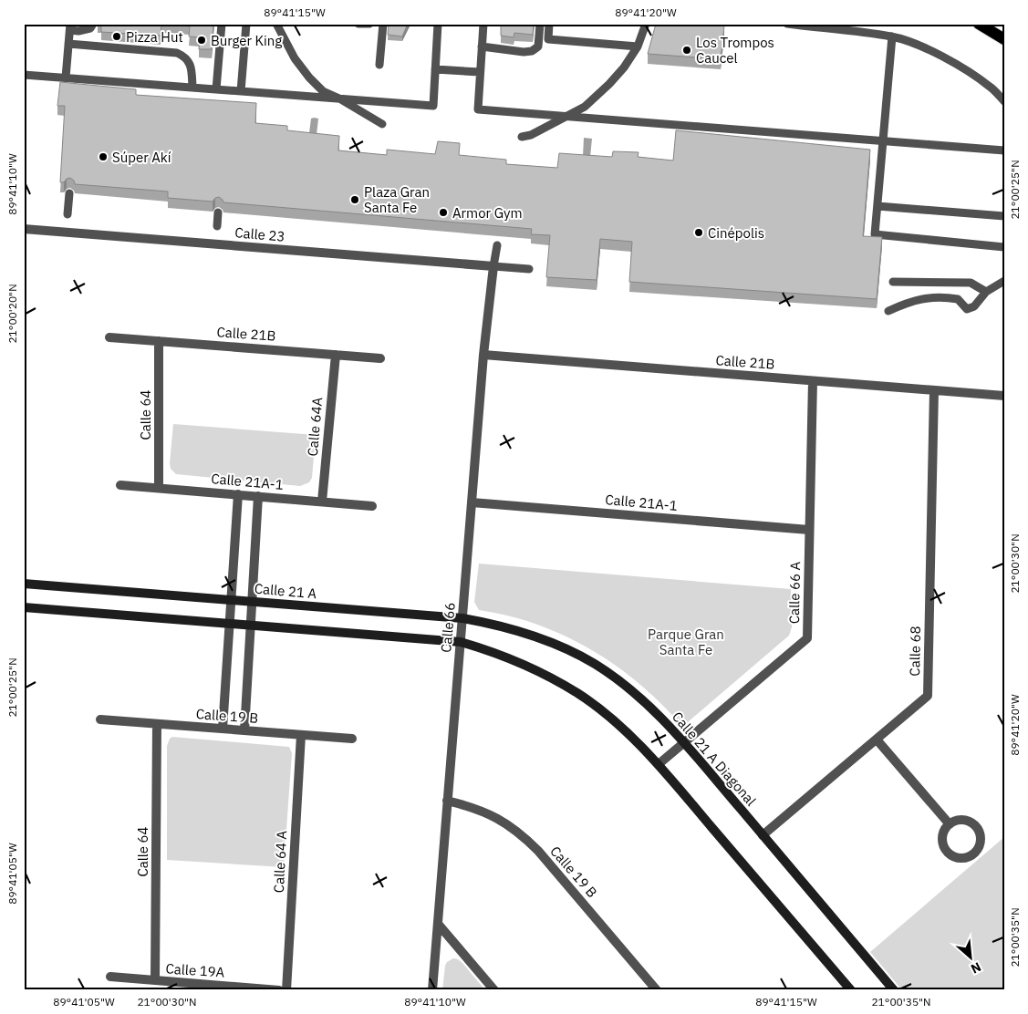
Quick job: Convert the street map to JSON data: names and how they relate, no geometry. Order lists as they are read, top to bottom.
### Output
{
  "streets": {
    "main road": ["Calle 21 A", "Calle 21 A Diagonal"],
    "street": [
      "Calle 23",
      "Calle 21B",
      "Calle 64",
      "Calle 64A",
      "Calle 21A-1",
      "Calle 66 A",
      "Calle 66",
      "Calle 68",
      "Calle 19 B",
      "Calle 64 A",
      "Calle 19A"
    ]
  },
  "crossings": [
    ["Calle 23", "Calle 66"],
    ["Calle 21B", "Calle 64"],
    ["Calle 21B", "Calle 64A"],
    ["Calle 21B", "Calle 66 A"],
    ["Calle 21B", "Calle 66"],
    ["Calle 21B", "Calle 68"],
    ["Calle 64", "Calle 21A-1"],
    ["Calle 64", "Calle 19 B"],
    ["Calle 64", "Calle 19A"],
    ["Calle 64A", "Calle 21A-1"],
    ["Calle 21A-1", "Calle 66 A"],
    ["Calle 21A-1", "Calle 66"],
    ["Calle 21 A", "Calle 66"],
    ["Calle 21 A", "Calle 21 A Diagonal"],
    ["Calle 66 A", "Calle 21 A Diagonal"],
    ["Calle 66", "Calle 19 B"],
    ["Calle 66", "Calle 21 A Diagonal"],
    ["Calle 68", "Calle 21 A Diagonal"],
    ["Calle 19 B", "Calle 64 A"]
  ],
  "parks": ["Parque Gran Santa Fe"],
  "places": [
    "Pizza Hut",
    "Burger King",
    "Los Trompos Caucel",
    "Súper Akí",
    "Plaza Gran Santa Fe",
    "Armor Gym",
    "Cinépolis"
  ],
  "north": "bottom right",
  "coordinates": [
    "89°41'15\"W",
    "89°41'20\"W",
    "89°41'10\"W",
    "21°00'25\"N",
    "21°00'20\"N",
    "21°00'30\"N",
    "89°41'05\"W",
    "21°00'35\"N"
  ]
}
